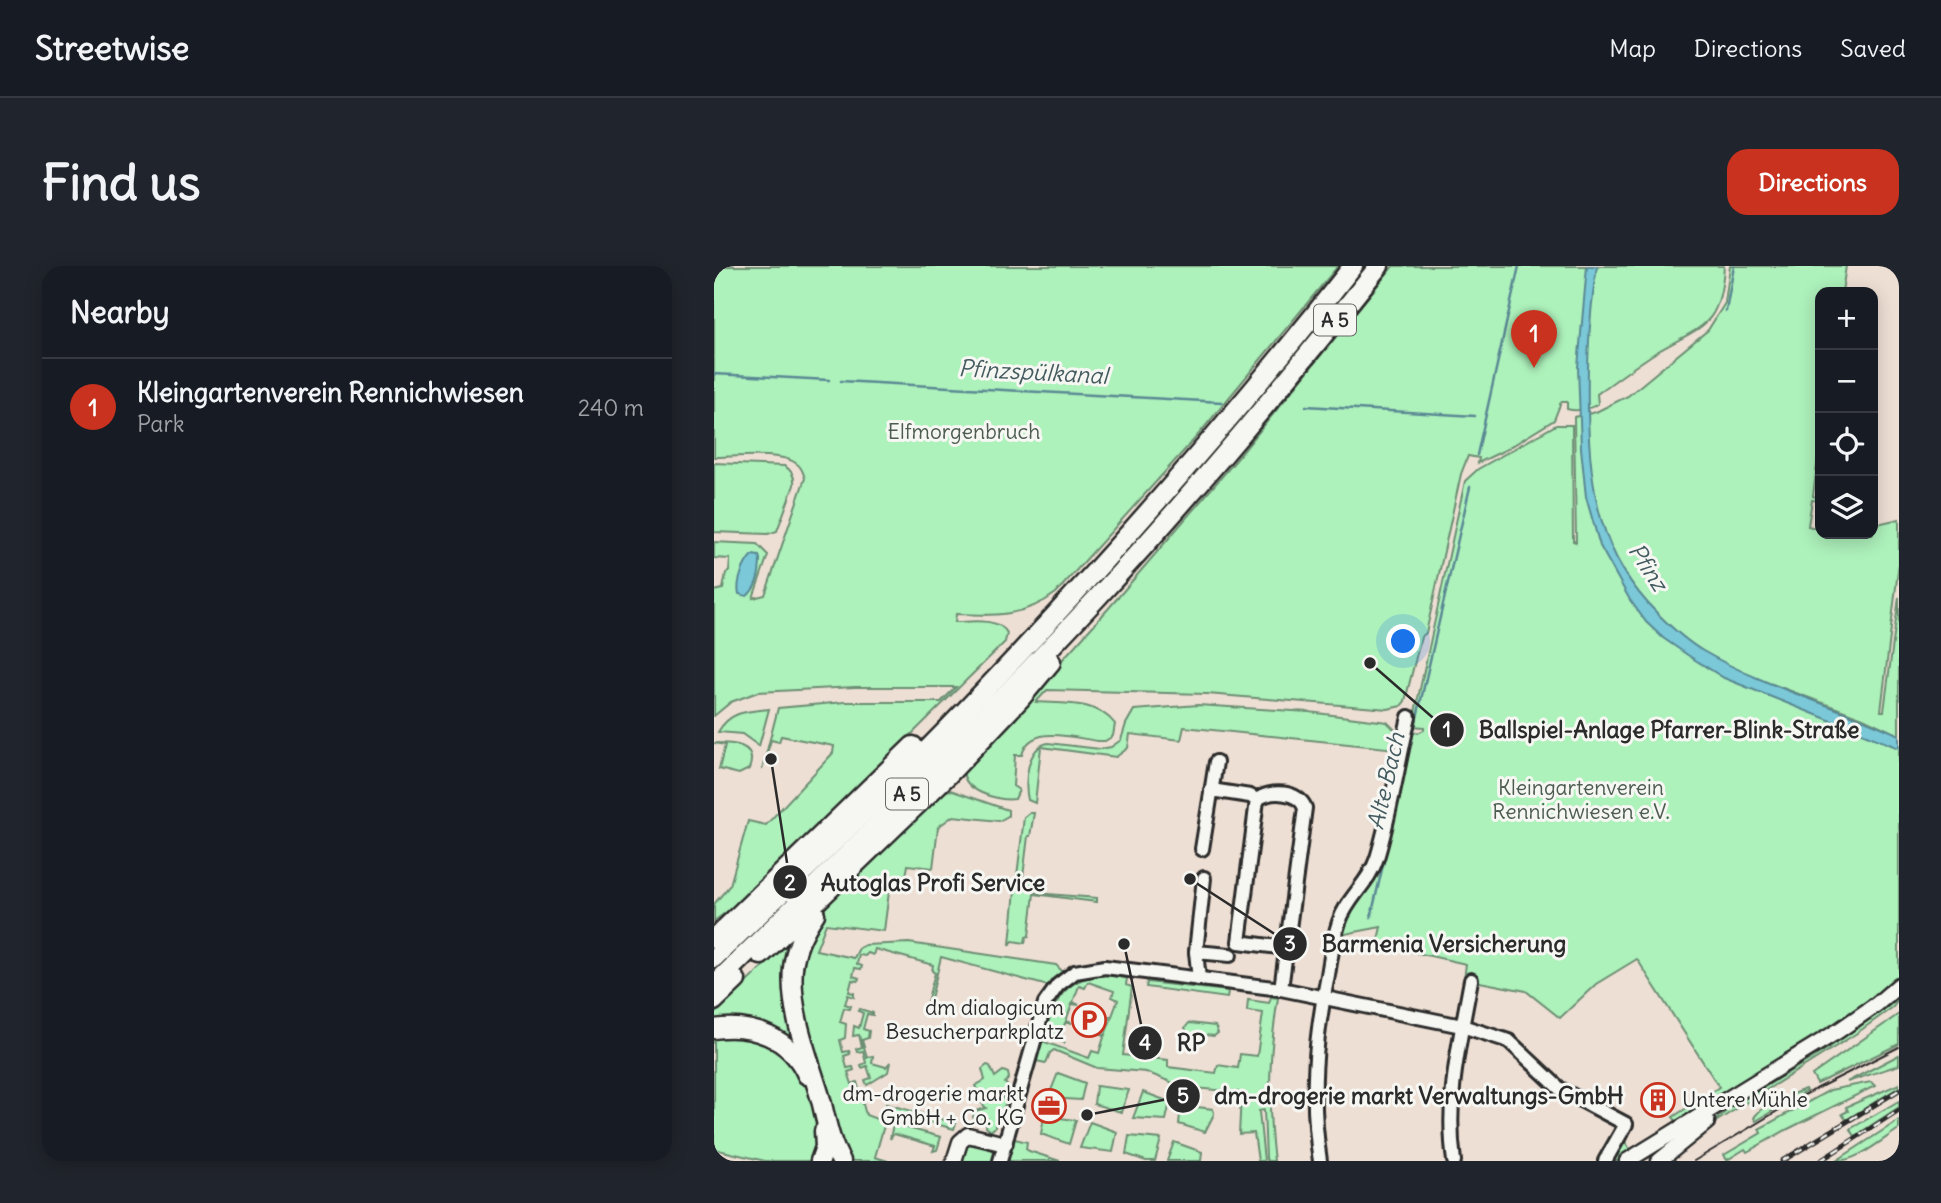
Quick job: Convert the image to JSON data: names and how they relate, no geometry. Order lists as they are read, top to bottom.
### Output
{
  "streets": {
    "highway": ["A 5"]
  },
  "water": ["Pfinzspülkanal", "Pfinz", "Alte Bach"],
  "parks": ["Elfmorgenbruch", "Kleingartenverein Rennichwiesen e.V."],
  "places": {
    "other": [
      "Ballspiel-Anlage Pfarrer-Blink-Straße",
      "Autoglas Profi Service",
      "Barmenia Versicherung",
      "RP",
      "dm-drogerie markt Verwaltungs-GmbH"
    ],
    "parking": ["dm dialogicum Besucherparkplatz"],
    "building": ["Untere Mühle"],
    "office": ["dm-drogerie markt GmbH + Co. KG"]
  },
  "page": {
    "header": "Streetwise",
    "nav": ["Map", "Directions", "Saved"],
    "buttons": "Directions",
    "title": "Find us",
    "heading": "Nearby",
    "map_buttons": ["+", "−"],
    "pins": "1",
    "list": [
      {
        "mark": "1",
        "name": "Kleingartenverein Rennichwiesen",
        "note": "Park",
        "value": "240 m"
      }
    ]
  }
}
